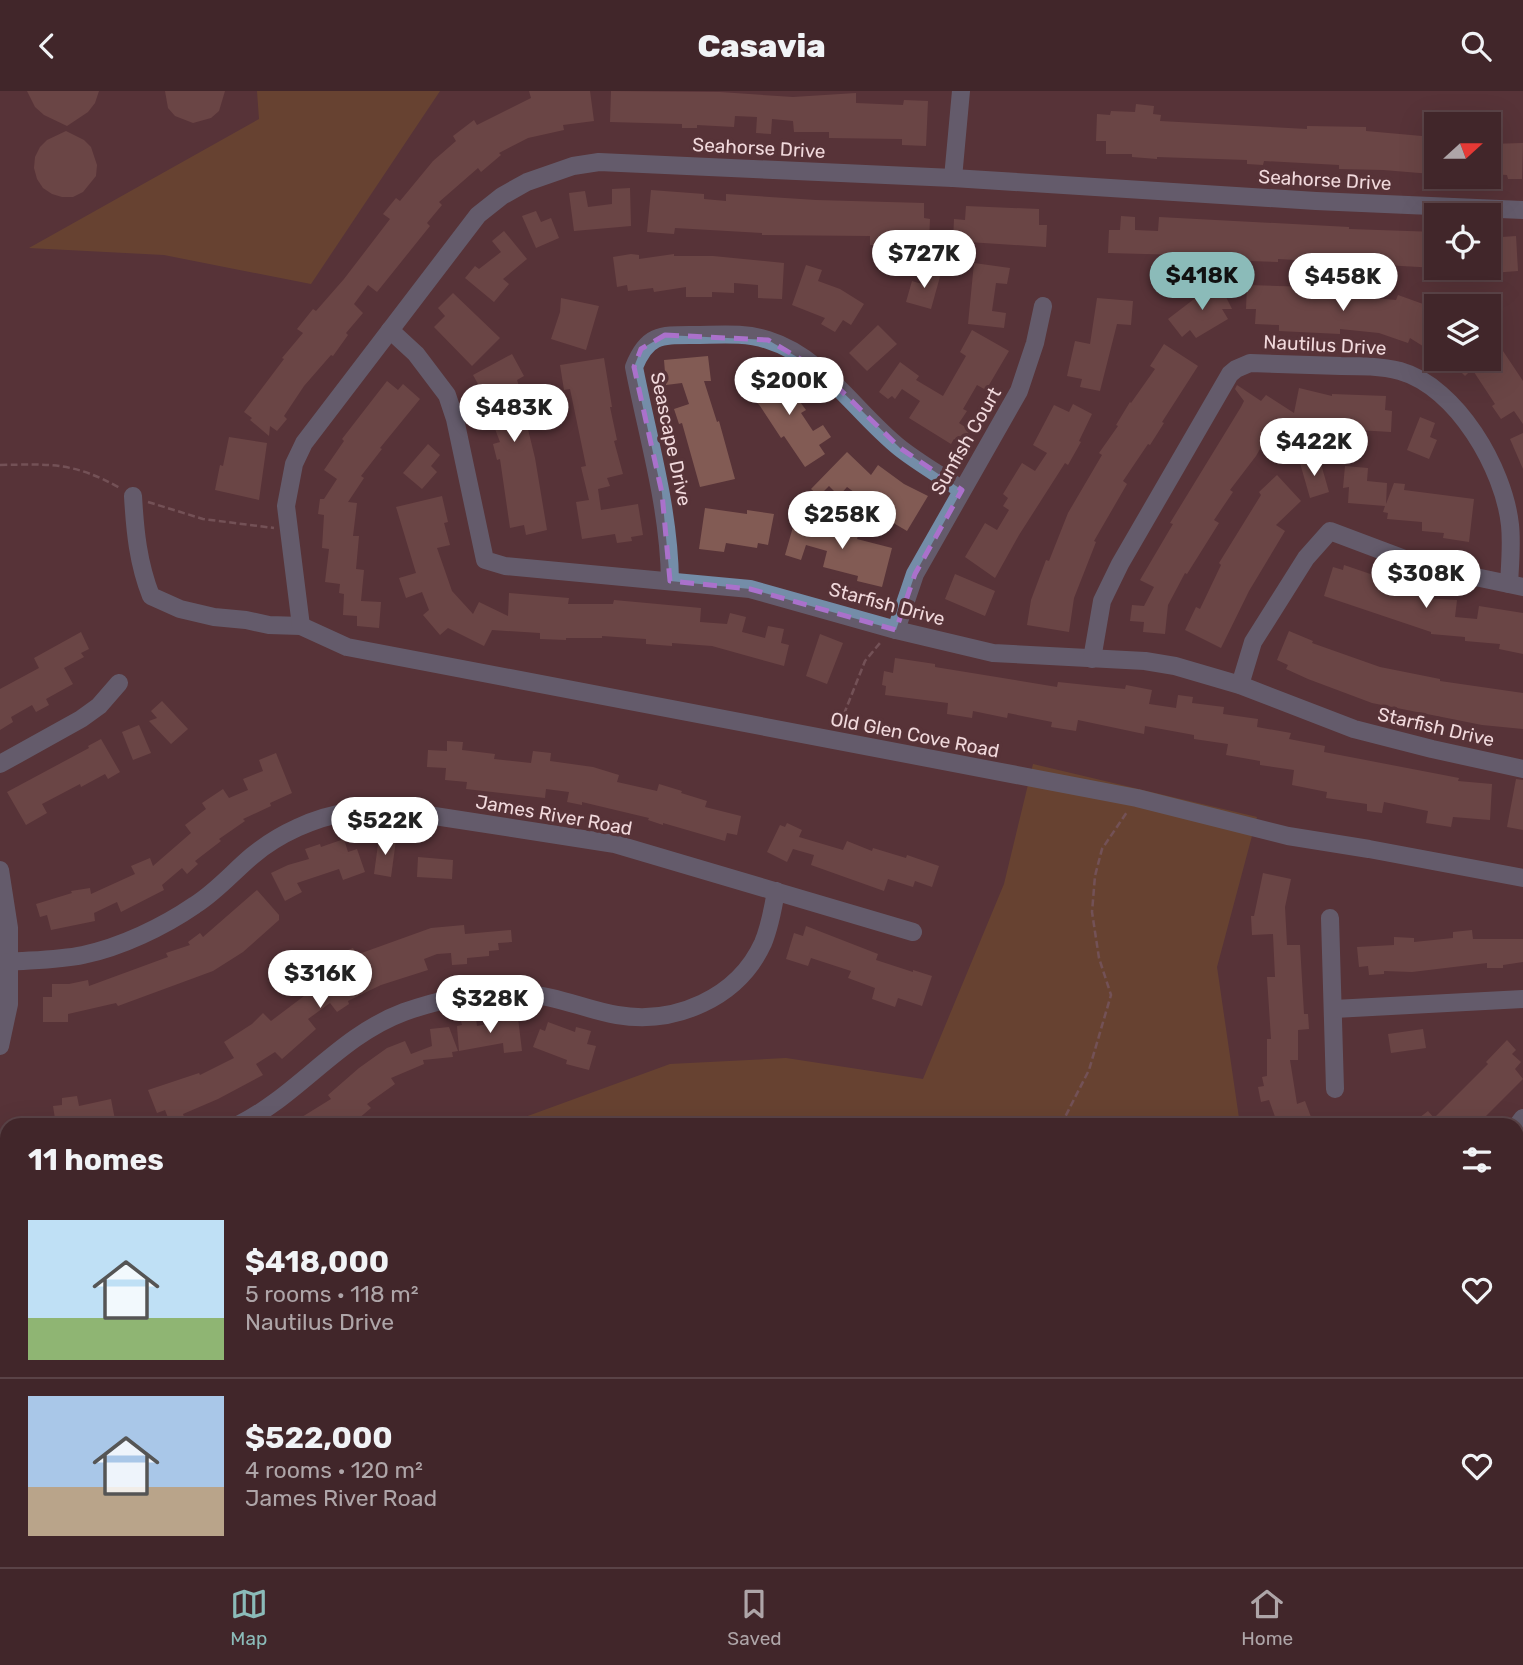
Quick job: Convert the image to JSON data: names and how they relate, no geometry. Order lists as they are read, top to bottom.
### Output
{
  "streets": {
    "street": [
      "Seahorse Drive",
      "Nautilus Drive",
      "Seascape Drive",
      "Sunfish Court",
      "Starfish Drive",
      "Old Glen Cove Road",
      "James River Road"
    ]
  },
  "crossings": [
    ["Seahorse Drive", "Starfish Drive"],
    ["Seahorse Drive", "Old Glen Cove Road"],
    ["Nautilus Drive", "Starfish Drive"],
    ["Seascape Drive", "Sunfish Court"],
    ["Seascape Drive", "Starfish Drive"],
    ["Sunfish Court", "Starfish Drive"]
  ],
  "north": "right",
  "page": {
    "header": "Casavia",
    "price": [
      "$727K",
      "$418K",
      "$458K",
      "$200K",
      "$483K",
      "$422K",
      "$258K",
      "$308K",
      "$522K",
      "$316K",
      "$328K"
    ],
    "heading": "11 homes",
    "list": [
      {
        "name": "$418,000",
        "note": "5 rooms · 118 m² · Nautilus Drive"
      },
      {
        "name": "$522,000",
        "note": "4 rooms · 120 m² · James River Road"
      }
    ],
    "tabs": ["Map", "Saved", "Home"]
  }
}
